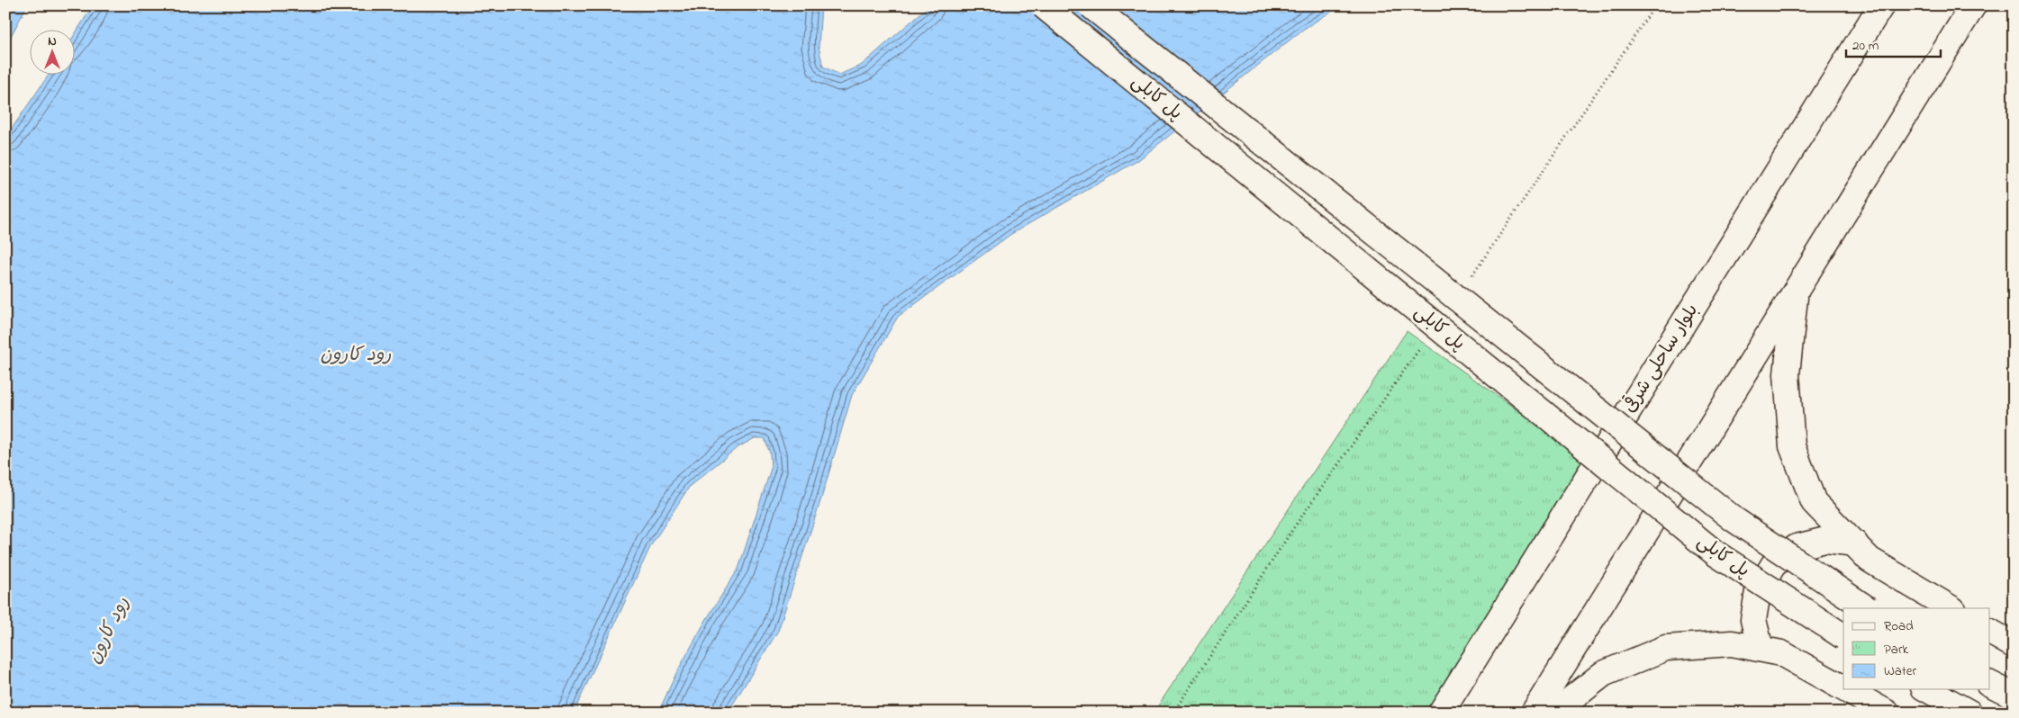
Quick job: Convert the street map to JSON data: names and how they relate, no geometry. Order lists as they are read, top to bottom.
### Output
{
  "streets": {
    "main road": ["پل کابلی", "بلوار ساحلی شرقی"]
  },
  "water": ["رود کارون"],
  "legend": ["Road", "Park", "Water"],
  "scale_bar": "20 m",
  "north": "top"
}
